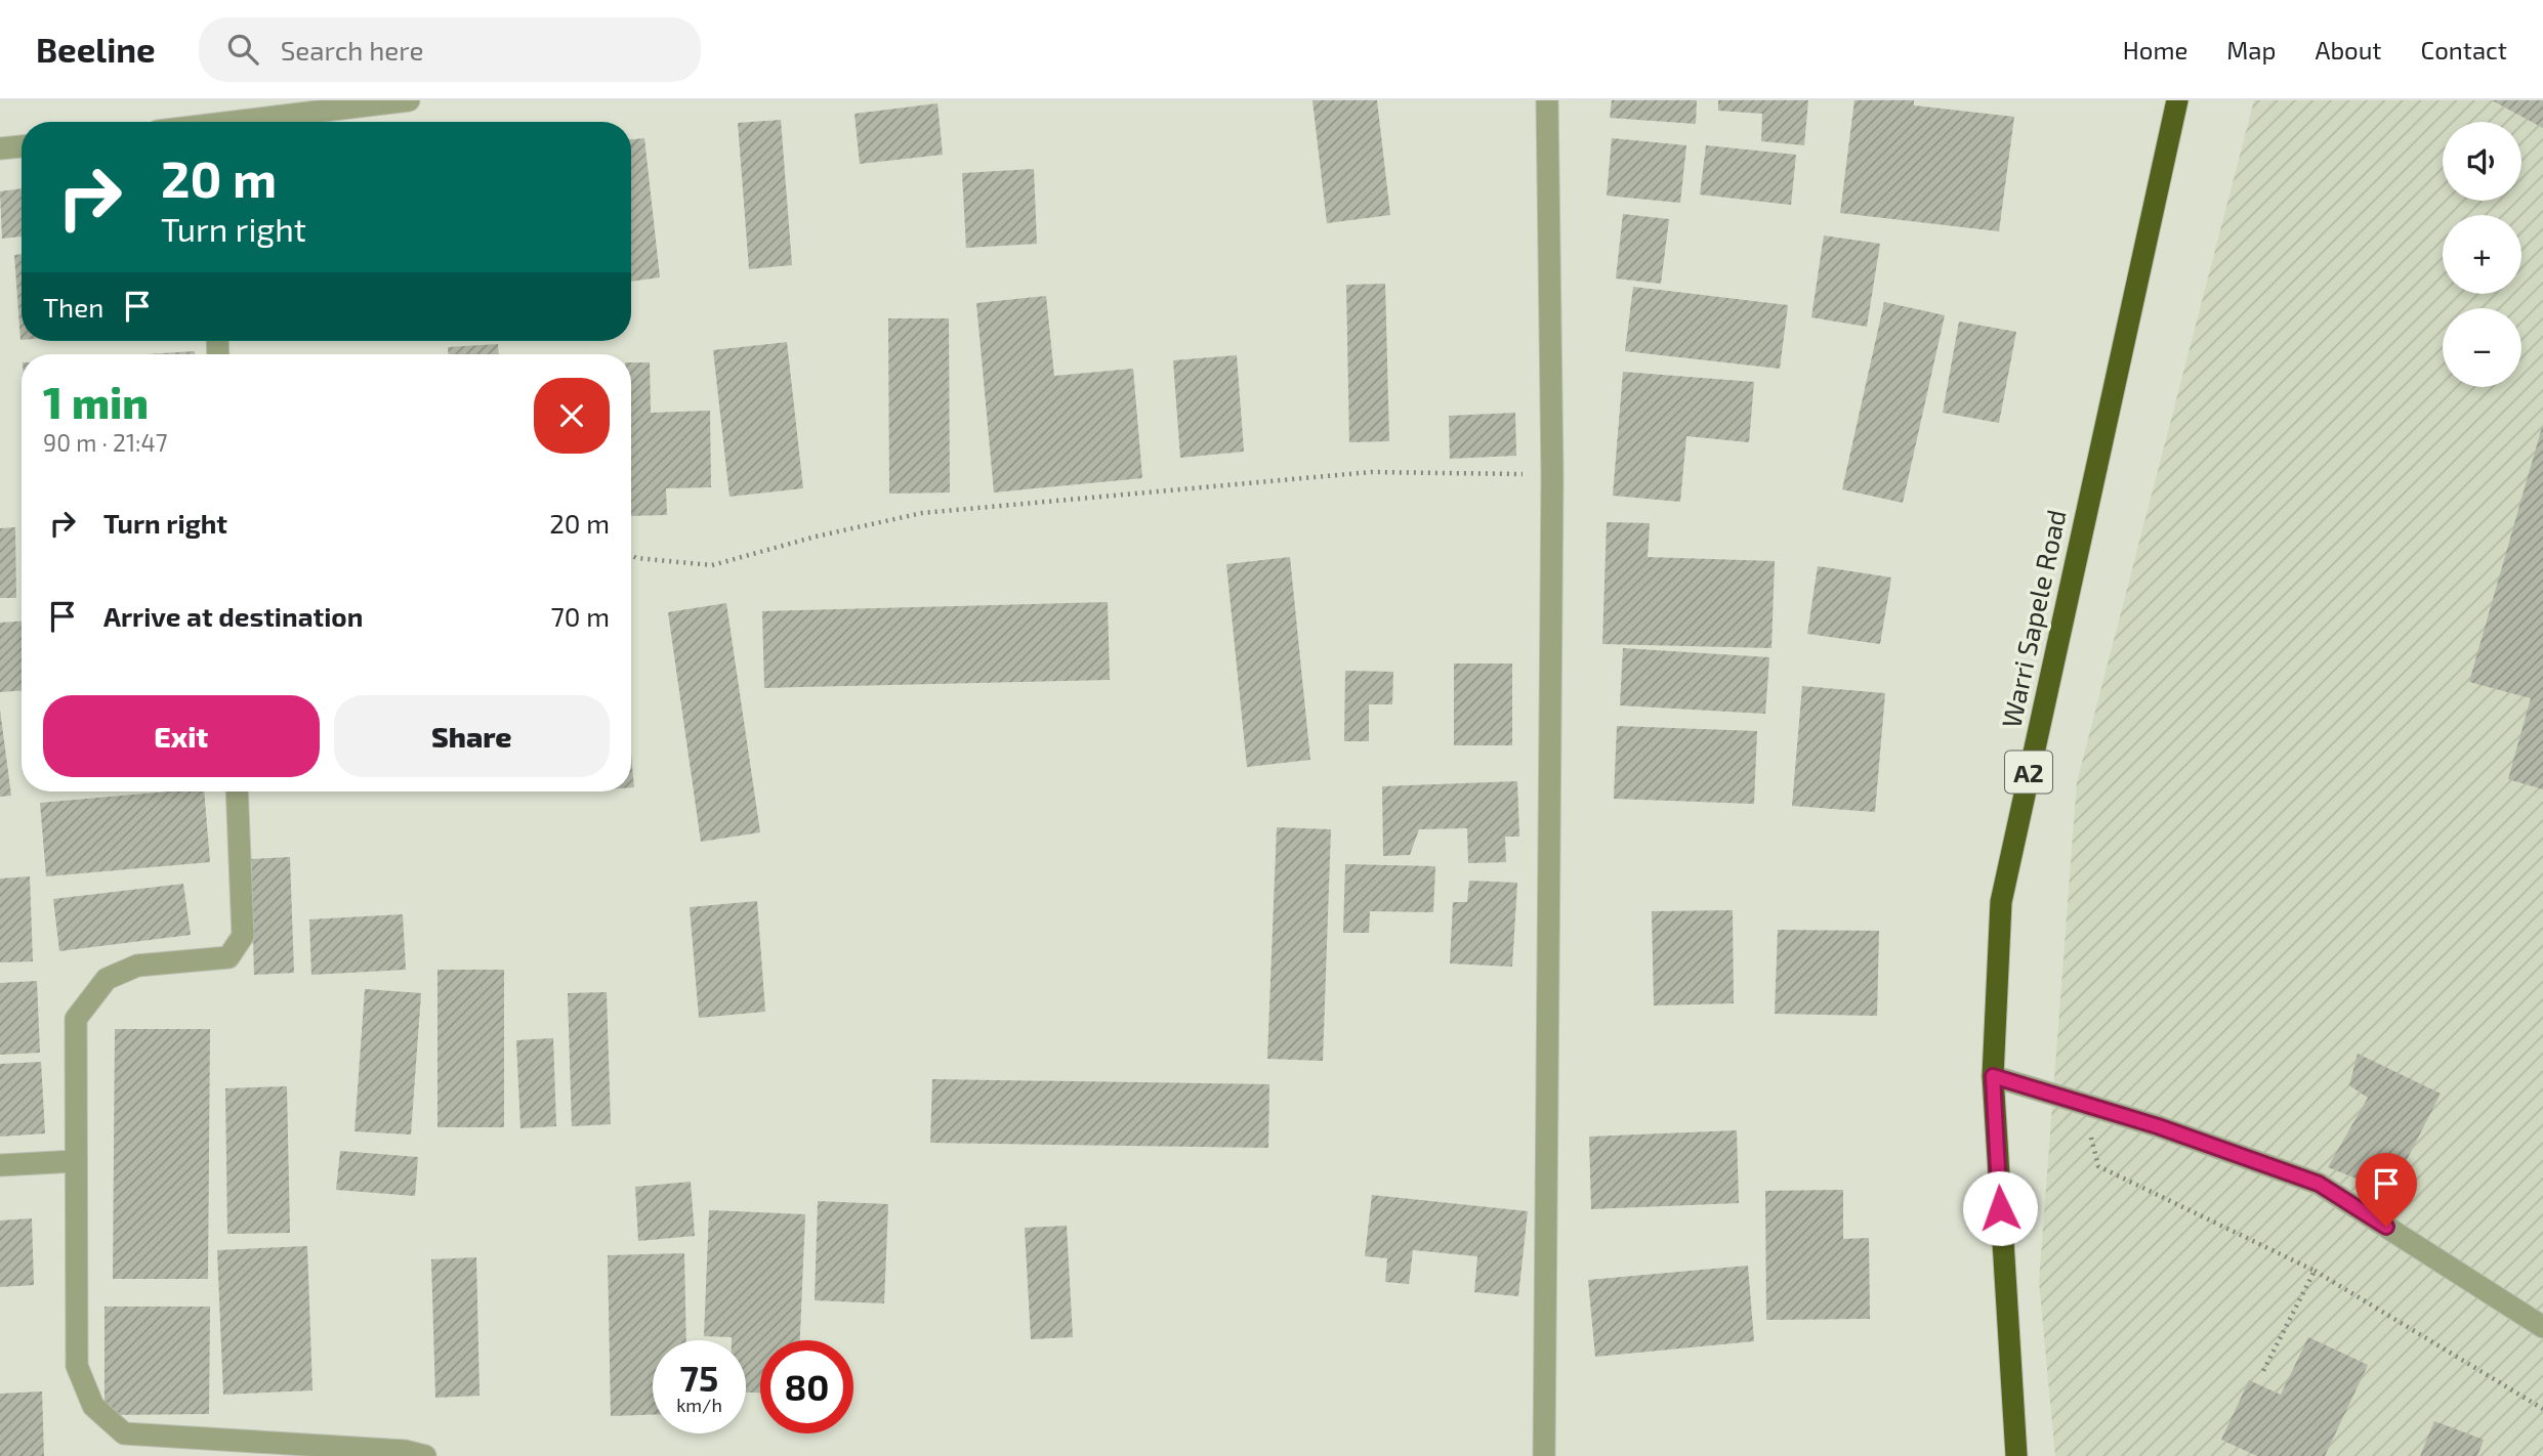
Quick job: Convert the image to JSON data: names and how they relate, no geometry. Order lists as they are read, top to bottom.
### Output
{
  "streets": {
    "highway": ["Warri Sapele Road", "A2"]
  },
  "page": {
    "header": "Beeline",
    "search": "Search here",
    "nav": [
      "Home",
      "Map",
      "About",
      "Contact"
    ],
    "map_buttons": ["+", "−"],
    "turn": ["20 m", "Turn right"],
    "then": "Then",
    "heading": ["1 min", "90 m · 21:47"],
    "list": [
      {
        "name": "Turn right",
        "value": "20 m"
      },
      {
        "name": "Arrive at destination",
        "value": "70 m"
      }
    ],
    "buttons": ["Exit", "Share"],
    "speed": "75 km/h",
    "limit": "80"
  }
}
